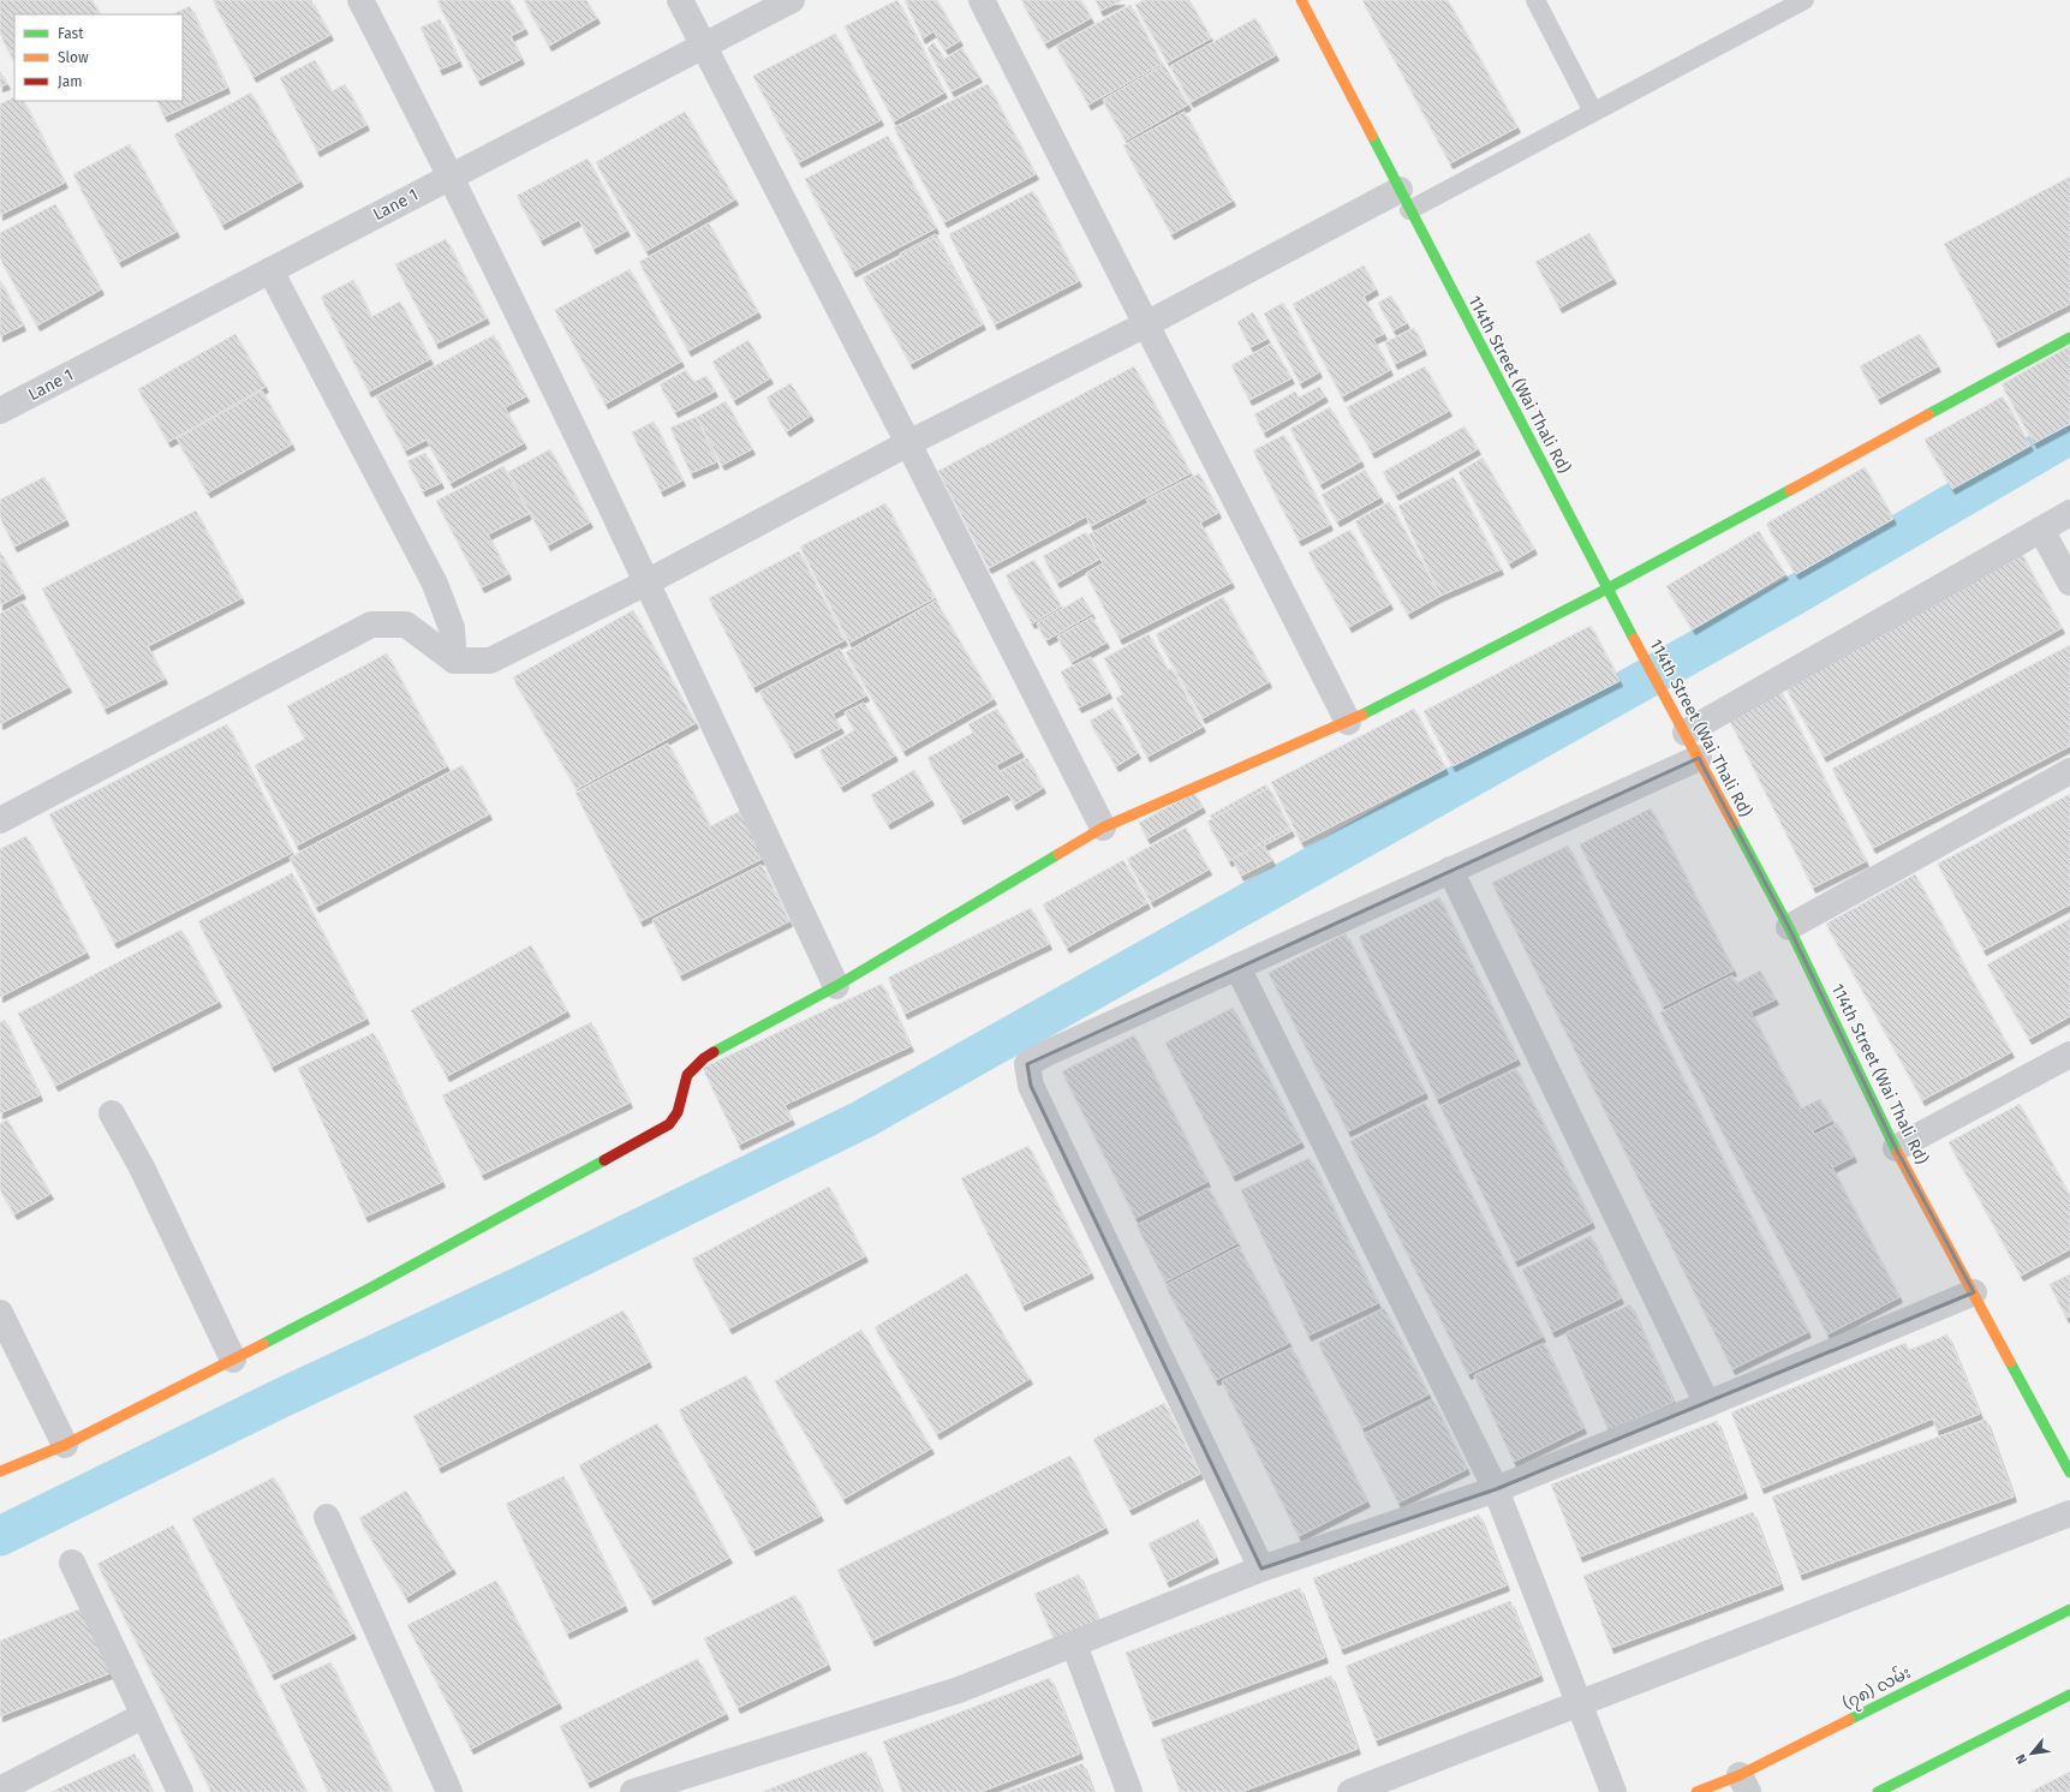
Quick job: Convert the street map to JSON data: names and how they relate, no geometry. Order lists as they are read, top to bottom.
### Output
{
  "streets": {
    "street": ["Lane 1", "114th Street (Wai Thali Rd)", "(၇၈) လမ်း"]
  },
  "legend": ["Fast", "Slow", "Jam"],
  "north": "bottom left"
}
